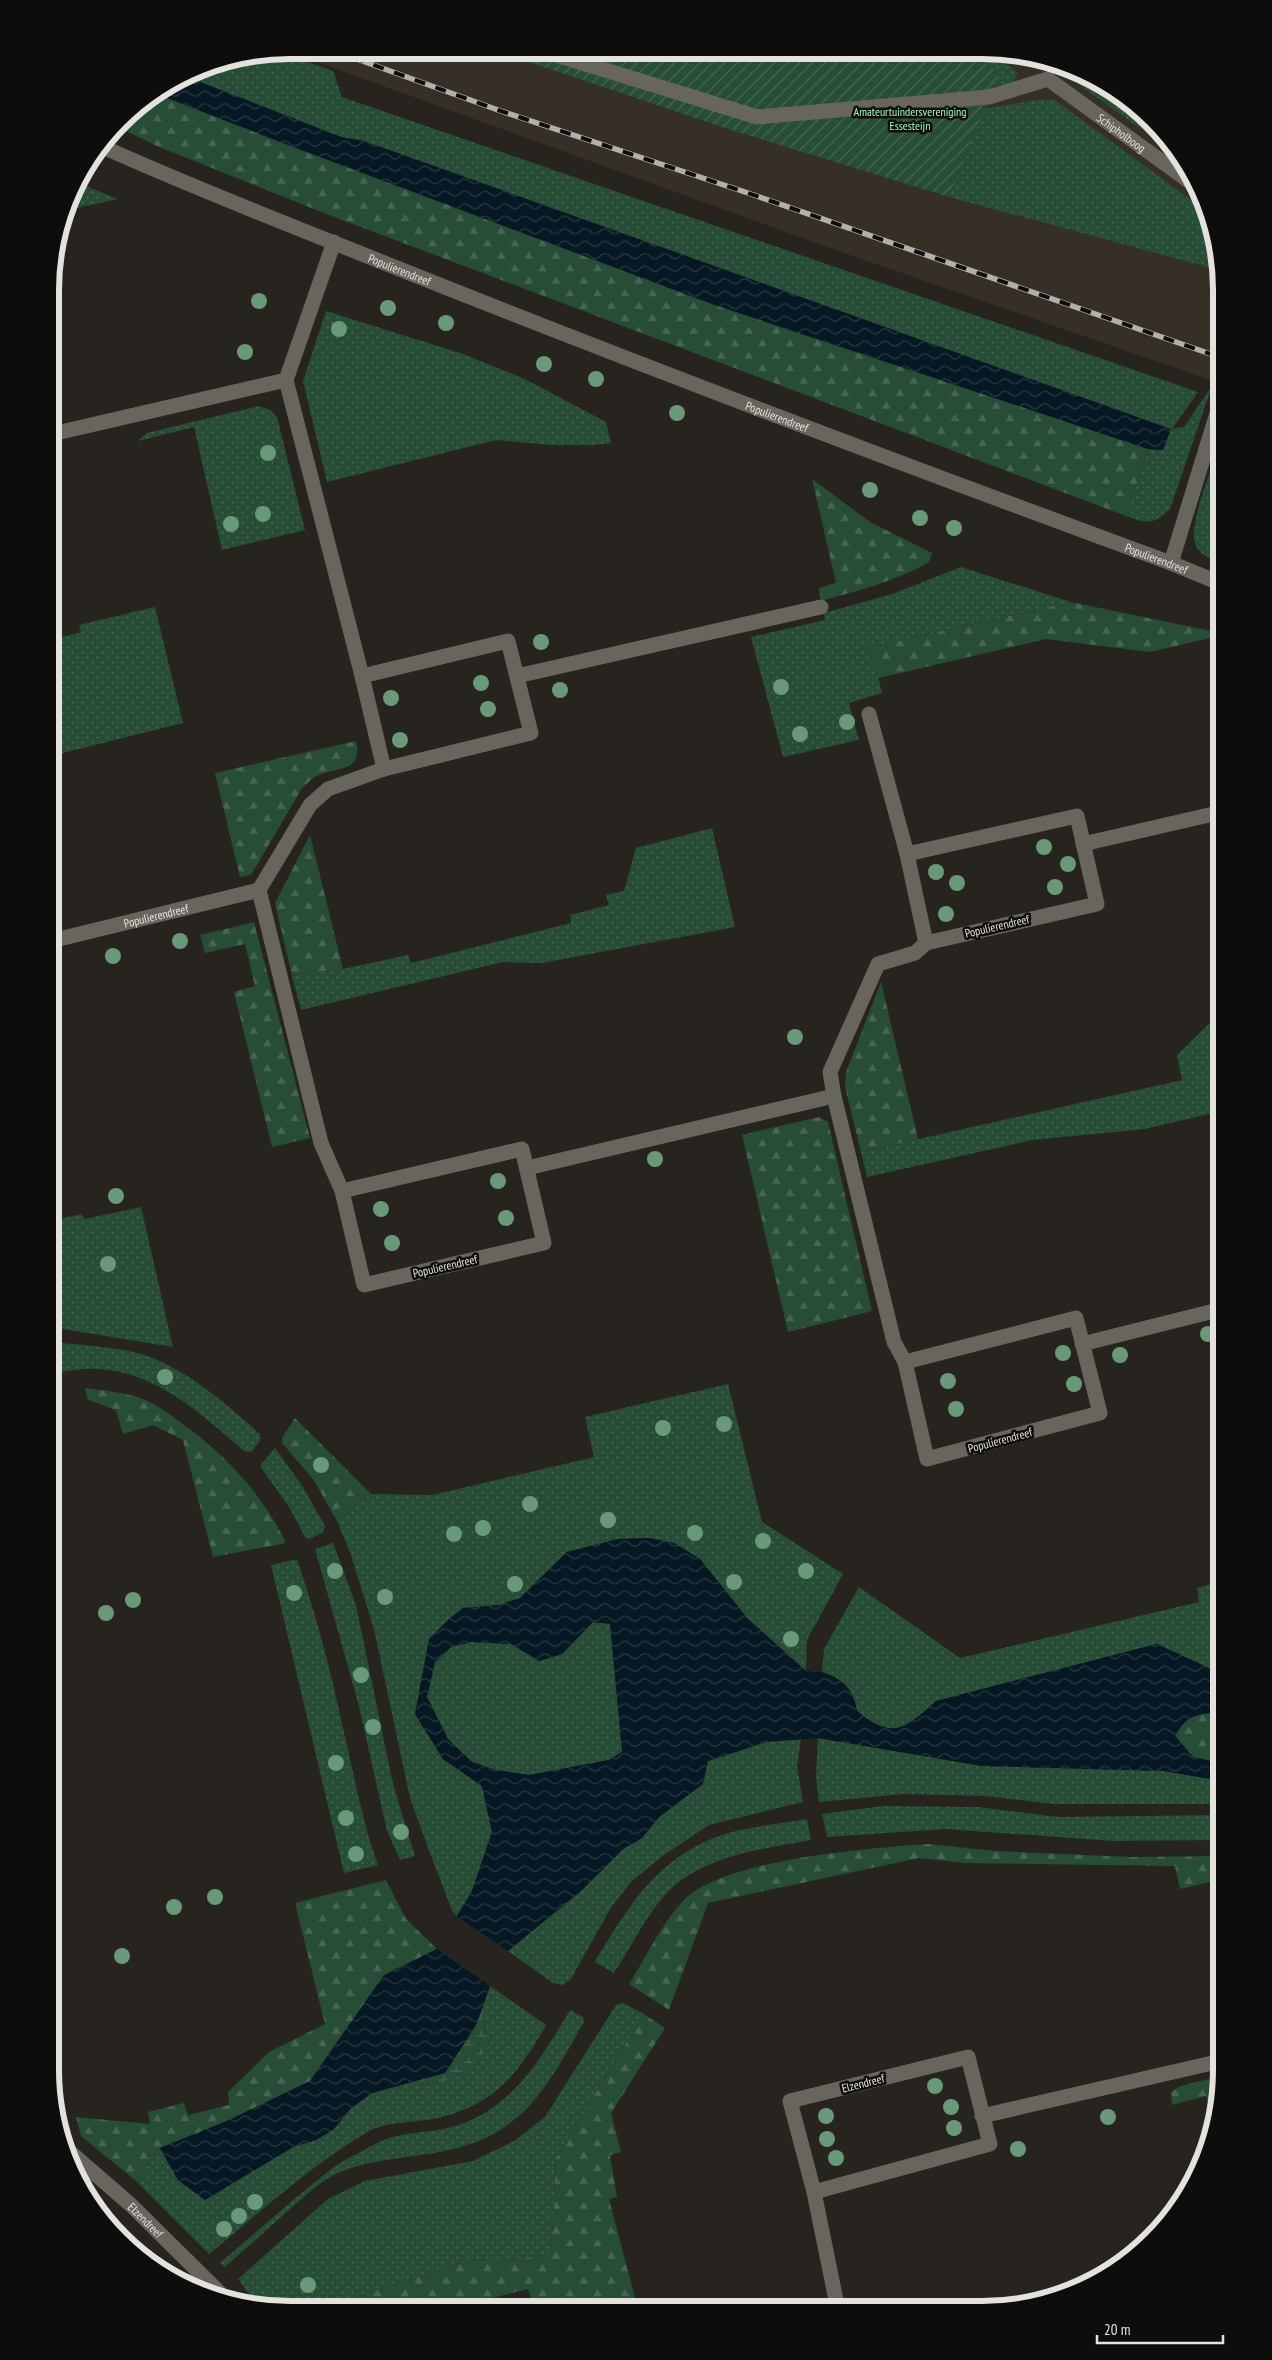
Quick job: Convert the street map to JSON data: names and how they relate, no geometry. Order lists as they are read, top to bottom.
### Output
{
  "streets": {
    "street": ["Schipholboog", "Populierendreef", "Elzendreef"]
  },
  "parks": ["Amateurtuindersvereniging Essesteijn"],
  "scale_bar": "20 m"
}
